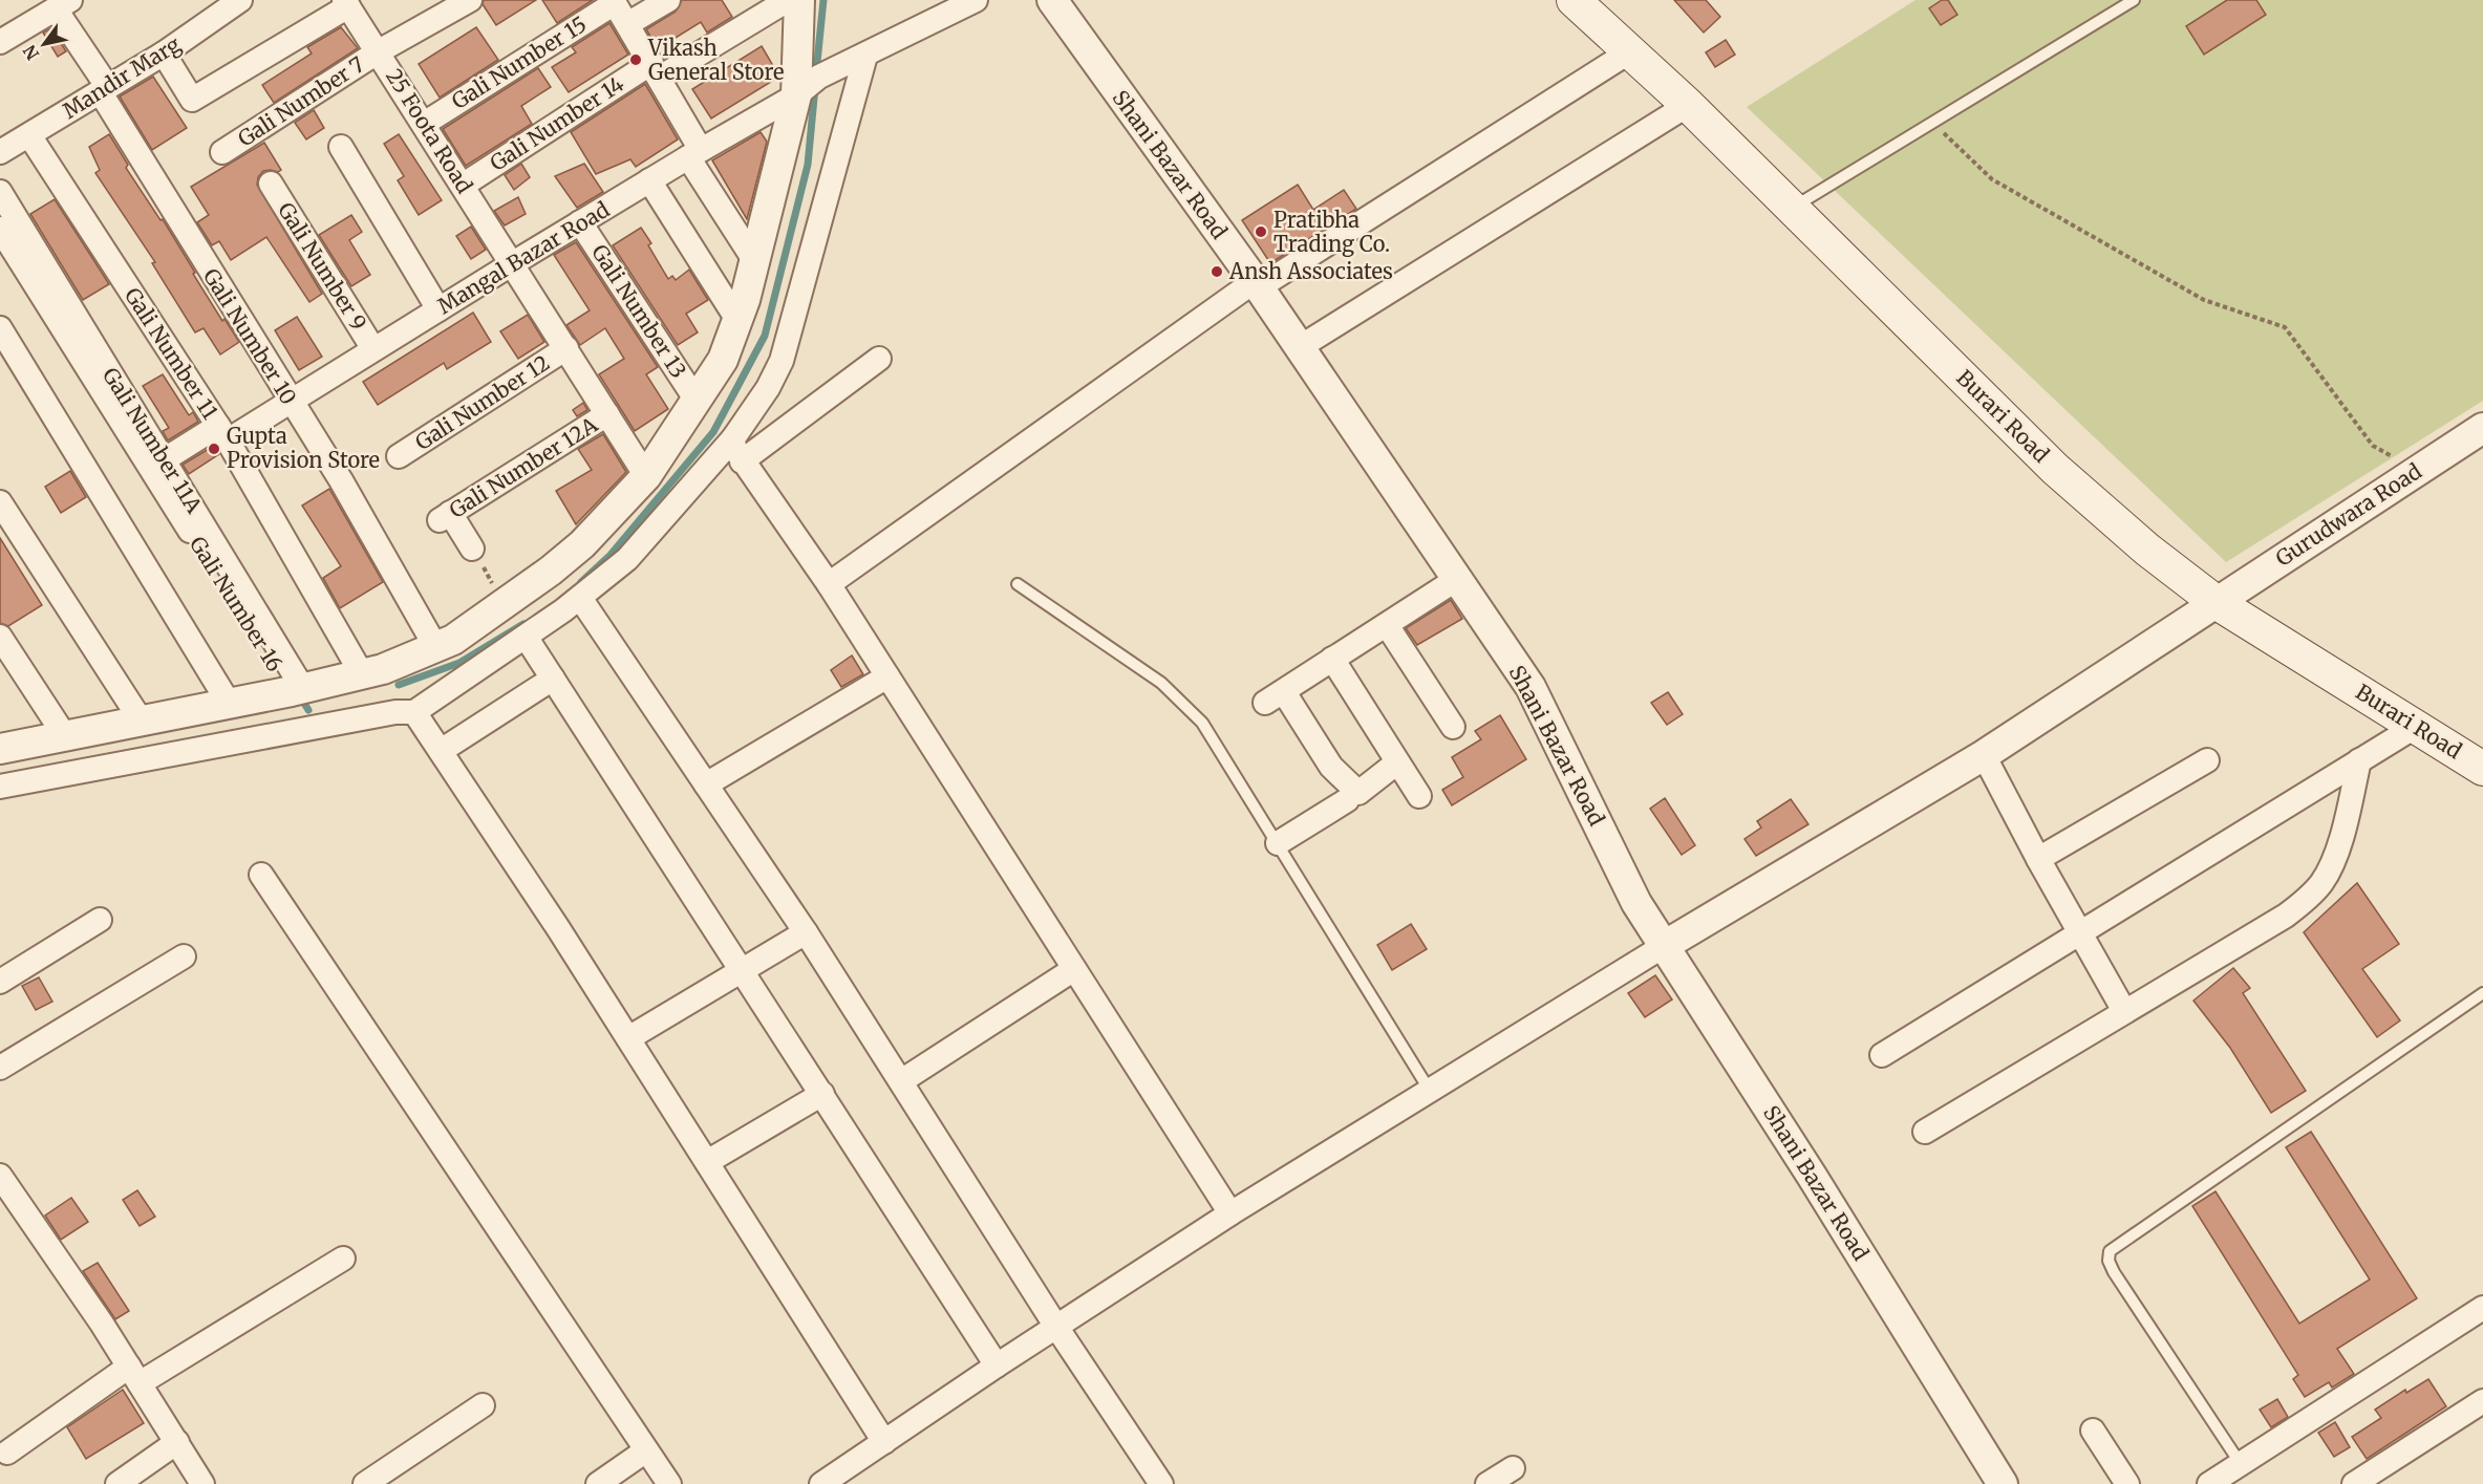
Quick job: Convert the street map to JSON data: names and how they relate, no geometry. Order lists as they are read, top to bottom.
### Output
{
  "streets": {
    "main road": ["Burari Road"],
    "street": [
      "Gali Number 15",
      "Mandir Marg",
      "Gali Number 7",
      "Gali Number 14",
      "25 Foota Road",
      "Shani Bazar Road",
      "Mangal Bazar Road",
      "Gali Number 9",
      "Gali Number 13",
      "Gali Number 10",
      "Gali Number 11",
      "Gali Number 12",
      "Gali Number 11A",
      "Gali Number 12A",
      "Gurudwara Road",
      "Gali Number 16"
    ]
  },
  "crossings": [
    ["Gali Number 15", "25 Foota Road"],
    ["Mandir Marg", "Gali Number 10"],
    ["Mandir Marg", "Gali Number 11"],
    ["Gali Number 7", "25 Foota Road"],
    ["Gali Number 14", "25 Foota Road"],
    ["25 Foota Road", "Mangal Bazar Road"],
    ["25 Foota Road", "Gali Number 12"],
    ["25 Foota Road", "Gali Number 12A"],
    ["Shani Bazar Road", "Gurudwara Road"],
    ["Mangal Bazar Road", "Gali Number 9"],
    ["Mangal Bazar Road", "Gali Number 13"],
    ["Mangal Bazar Road", "Gali Number 10"],
    ["Mangal Bazar Road", "Gali Number 11"],
    ["Mangal Bazar Road", "Gali Number 11A"],
    ["Burari Road", "Gurudwara Road"],
    ["Gali Number 11A", "Gali Number 16"]
  ],
  "places": [
    "Vikash General Store",
    "Pratibha Trading Co.",
    "Ansh Associates",
    "Gupta Provision Store"
  ],
  "north": "bottom left"
}
